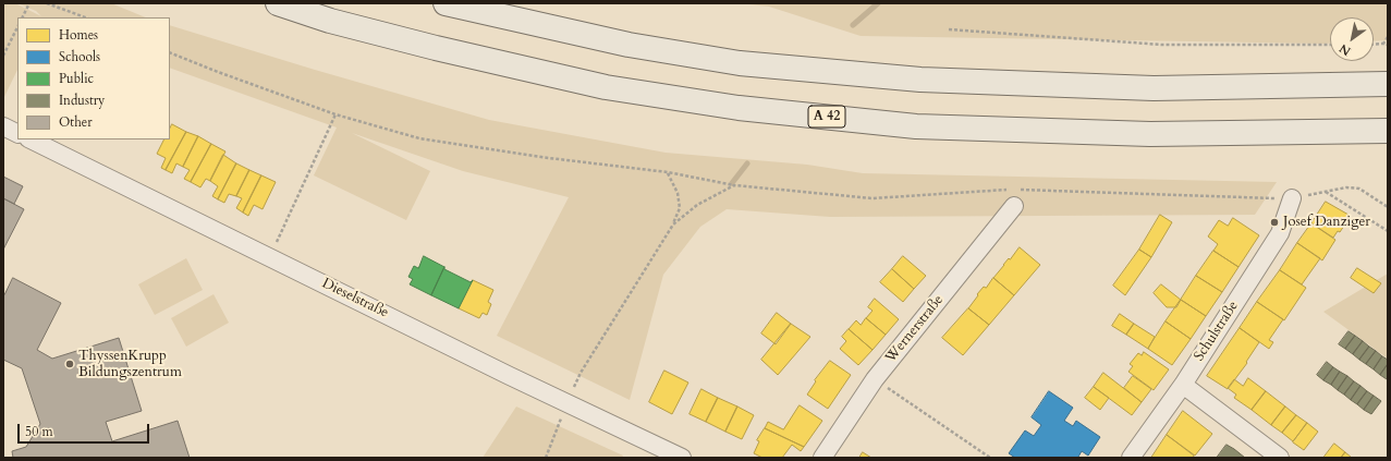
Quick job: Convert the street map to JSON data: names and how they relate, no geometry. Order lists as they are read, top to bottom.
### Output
{
  "streets": {
    "highway": ["A 42"],
    "street": ["Dieselstraße", "Wernerstraße", "Schulstraße"]
  },
  "places": ["Josef Danziger", "ThyssenKrupp Bildungszentrum"],
  "legend": [
    "Homes",
    "Schools",
    "Public",
    "Industry",
    "Other"
  ],
  "scale_bar": "50 m",
  "north": "bottom left"
}
